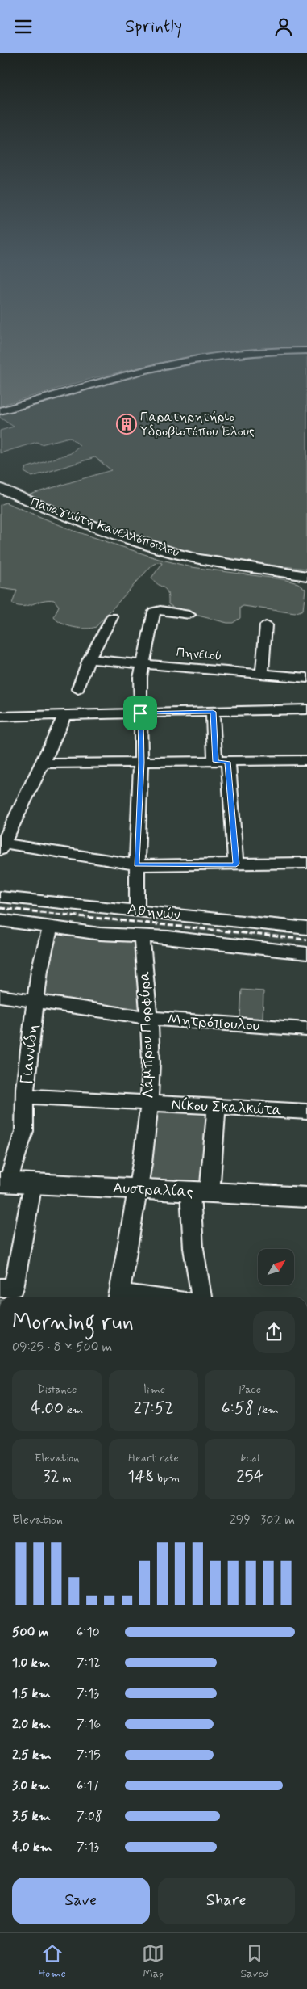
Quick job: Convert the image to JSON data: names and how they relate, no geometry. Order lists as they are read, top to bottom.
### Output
{
  "streets": {
    "main road": ["Παναγιώτη Κανελλόπουλου", "Αυστραλίας"],
    "street": [
      "Πηνειού",
      "Αθηνών",
      "Μητρόπουλου",
      "Λάμπρου Πορφύρα",
      "Γιαννίδη",
      "Νίκου Σκαλκώτα"
    ]
  },
  "crossings": [
    ["Μητρόπουλου", "Λάμπρου Πορφύρα"],
    ["Μητρόπουλου", "Γιαννίδη"],
    ["Λάμπρου Πορφύρα", "Νίκου Σκαλκώτα"],
    ["Λάμπρου Πορφύρα", "Αυστραλίας"],
    ["Γιαννίδη", "Νίκου Σκαλκώτα"],
    ["Γιαννίδη", "Αυστραλίας"]
  ],
  "places": {
    "building": ["Παρατηρητήριο Υδροβιοτόπου Έλους"]
  },
  "north": "top right",
  "page": {
    "header": "Sprintly",
    "heading": ["Morning run", "09:25 · 8 × 500 m"],
    "stats": [
      ["Distance", "4.00 km"],
      ["Time", "27:52"],
      ["Pace", "6:58 /km"],
      ["Elevation", "32 m"],
      ["Heart rate", "148 bpm"],
      ["kcal", "254"]
    ],
    "chart": ["Elevation", "299–302 m"],
    "list": [
      {
        "name": "500 m",
        "note": "6:10"
      },
      {
        "name": "1.0 km",
        "note": "7:12"
      },
      {
        "name": "1.5 km",
        "note": "7:13"
      },
      {
        "name": "2.0 km",
        "note": "7:16"
      },
      {
        "name": "2.5 km",
        "note": "7:15"
      },
      {
        "name": "3.0 km",
        "note": "6:17"
      },
      {
        "name": "3.5 km",
        "note": "7:08"
      },
      {
        "name": "4.0 km",
        "note": "7:13"
      }
    ],
    "buttons": ["Save", "Share"],
    "tabs": ["Home", "Map", "Saved"]
  }
}
